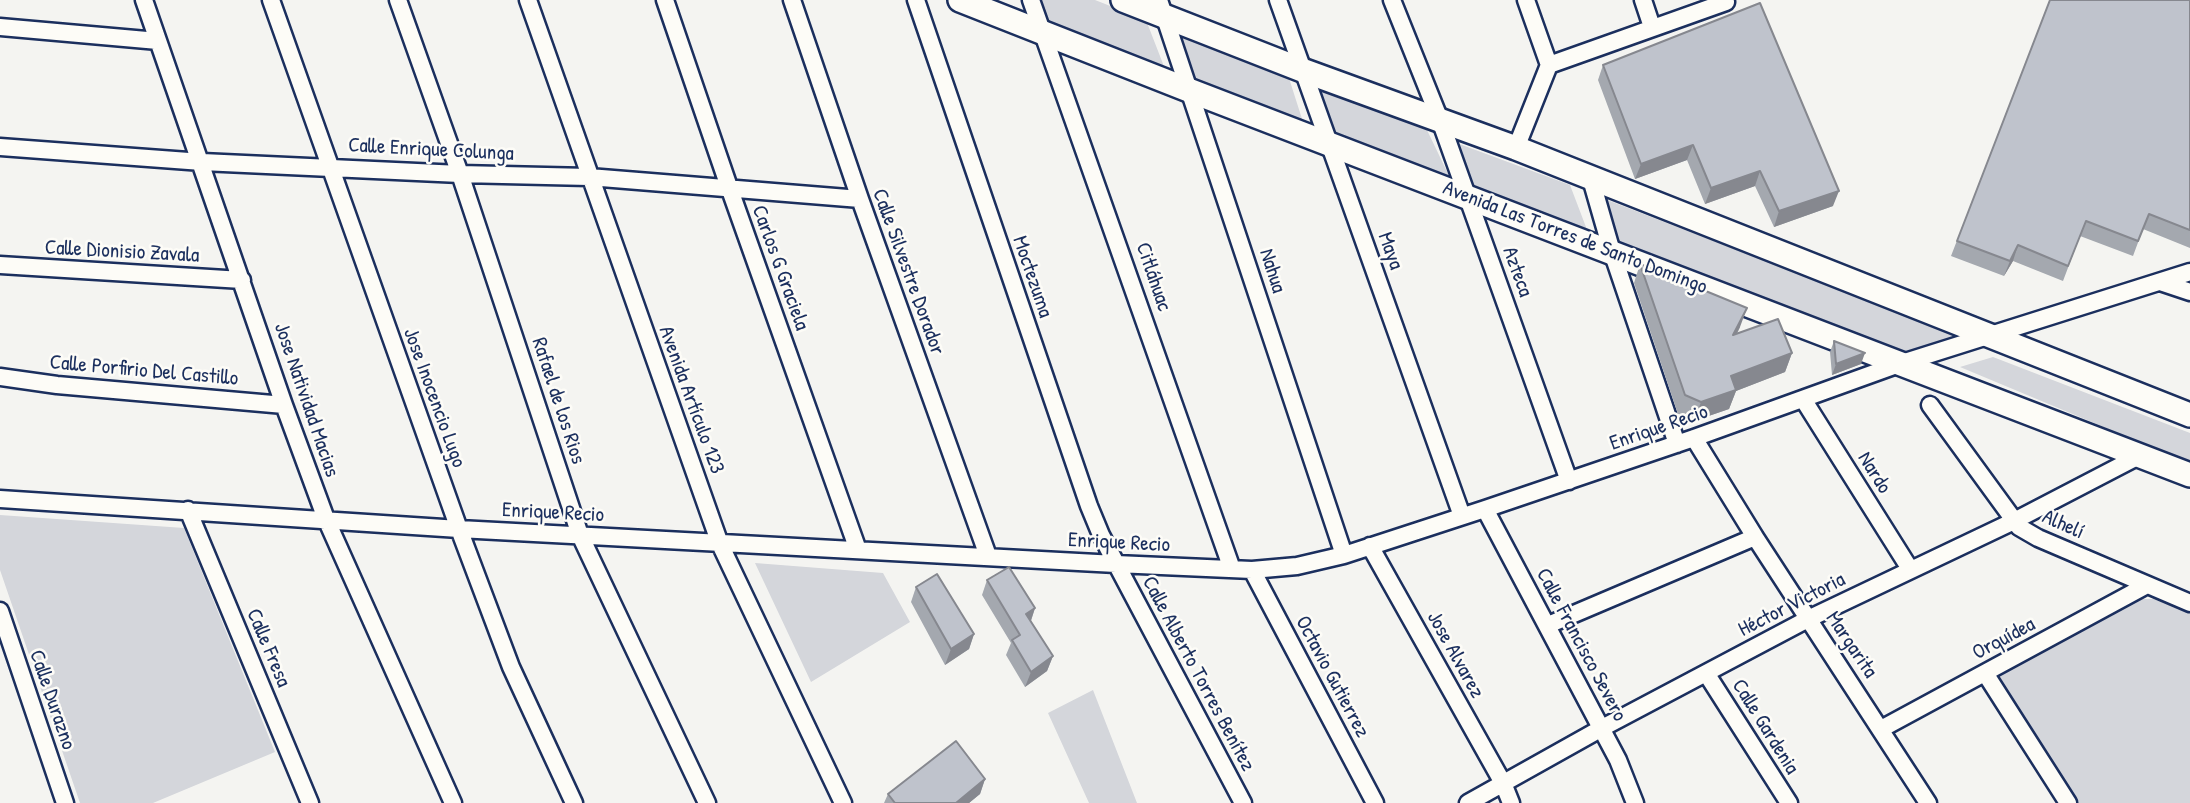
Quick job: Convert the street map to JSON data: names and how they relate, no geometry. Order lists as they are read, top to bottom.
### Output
{
  "streets": {
    "street": [
      "Calle Enrique Colunga",
      "Avenida Las Torres de Santo Domingo",
      "Maya",
      "Calle Dionisio Zavala",
      "Carlos G Graciela",
      "Nahua",
      "Calle Silvestre Dorador",
      "Azteca",
      "Moctezuma",
      "Citláhuac",
      "Calle Porfirio Del Castillo",
      "Jose Inocencio Lugo",
      "Jose Natividad Macias",
      "Avenida Artículo 123",
      "Rafael de los Rios",
      "Enrique Recio",
      "Nardo",
      "Alhelí",
      "Héctor Victoria",
      "Orquídea",
      "Calle Francisco Severo",
      "Margarita",
      "Calle Fresa",
      "Jose Alvarez",
      "Calle Alberto Torres Benítez",
      "Octavio Gutierrez",
      "Calle Durazno",
      "Calle Gardenia"
    ]
  },
  "crossings": [
    ["Calle Enrique Colunga", "Carlos G Graciela"],
    ["Calle Enrique Colunga", "Calle Silvestre Dorador"],
    ["Calle Enrique Colunga", "Jose Inocencio Lugo"],
    ["Calle Enrique Colunga", "Jose Natividad Macias"],
    ["Calle Enrique Colunga", "Avenida Artículo 123"],
    ["Calle Enrique Colunga", "Rafael de los Rios"],
    ["Avenida Las Torres de Santo Domingo", "Maya"],
    ["Avenida Las Torres de Santo Domingo", "Nahua"],
    ["Avenida Las Torres de Santo Domingo", "Azteca"],
    ["Avenida Las Torres de Santo Domingo", "Citláhuac"],
    ["Avenida Las Torres de Santo Domingo", "Enrique Recio"],
    ["Avenida Las Torres de Santo Domingo", "Héctor Victoria"],
    ["Maya", "Enrique Recio"],
    ["Calle Dionisio Zavala", "Jose Natividad Macias"],
    ["Carlos G Graciela", "Enrique Recio"],
    ["Nahua", "Enrique Recio"],
    ["Calle Silvestre Dorador", "Enrique Recio"],
    ["Azteca", "Enrique Recio"],
    ["Moctezuma", "Enrique Recio"],
    ["Moctezuma", "Calle Alberto Torres Benítez"],
    ["Citláhuac", "Enrique Recio"],
    ["Calle Porfirio Del Castillo", "Jose Natividad Macias"],
    ["Jose Inocencio Lugo", "Enrique Recio"],
    ["Jose Natividad Macias", "Enrique Recio"],
    ["Avenida Artículo 123", "Enrique Recio"],
    ["Rafael de los Rios", "Enrique Recio"],
    ["Enrique Recio", "Nardo"],
    ["Enrique Recio", "Calle Francisco Severo"],
    ["Enrique Recio", "Margarita"],
    ["Enrique Recio", "Calle Fresa"],
    ["Enrique Recio", "Jose Alvarez"],
    ["Enrique Recio", "Calle Alberto Torres Benítez"],
    ["Enrique Recio", "Octavio Gutierrez"],
    ["Nardo", "Héctor Victoria"],
    ["Alhelí", "Héctor Victoria"],
    ["Alhelí", "Orquídea"],
    ["Héctor Victoria", "Calle Francisco Severo"],
    ["Héctor Victoria", "Margarita"],
    ["Héctor Victoria", "Jose Alvarez"],
    ["Héctor Victoria", "Calle Gardenia"],
    ["Orquídea", "Margarita"]
  ]
}
